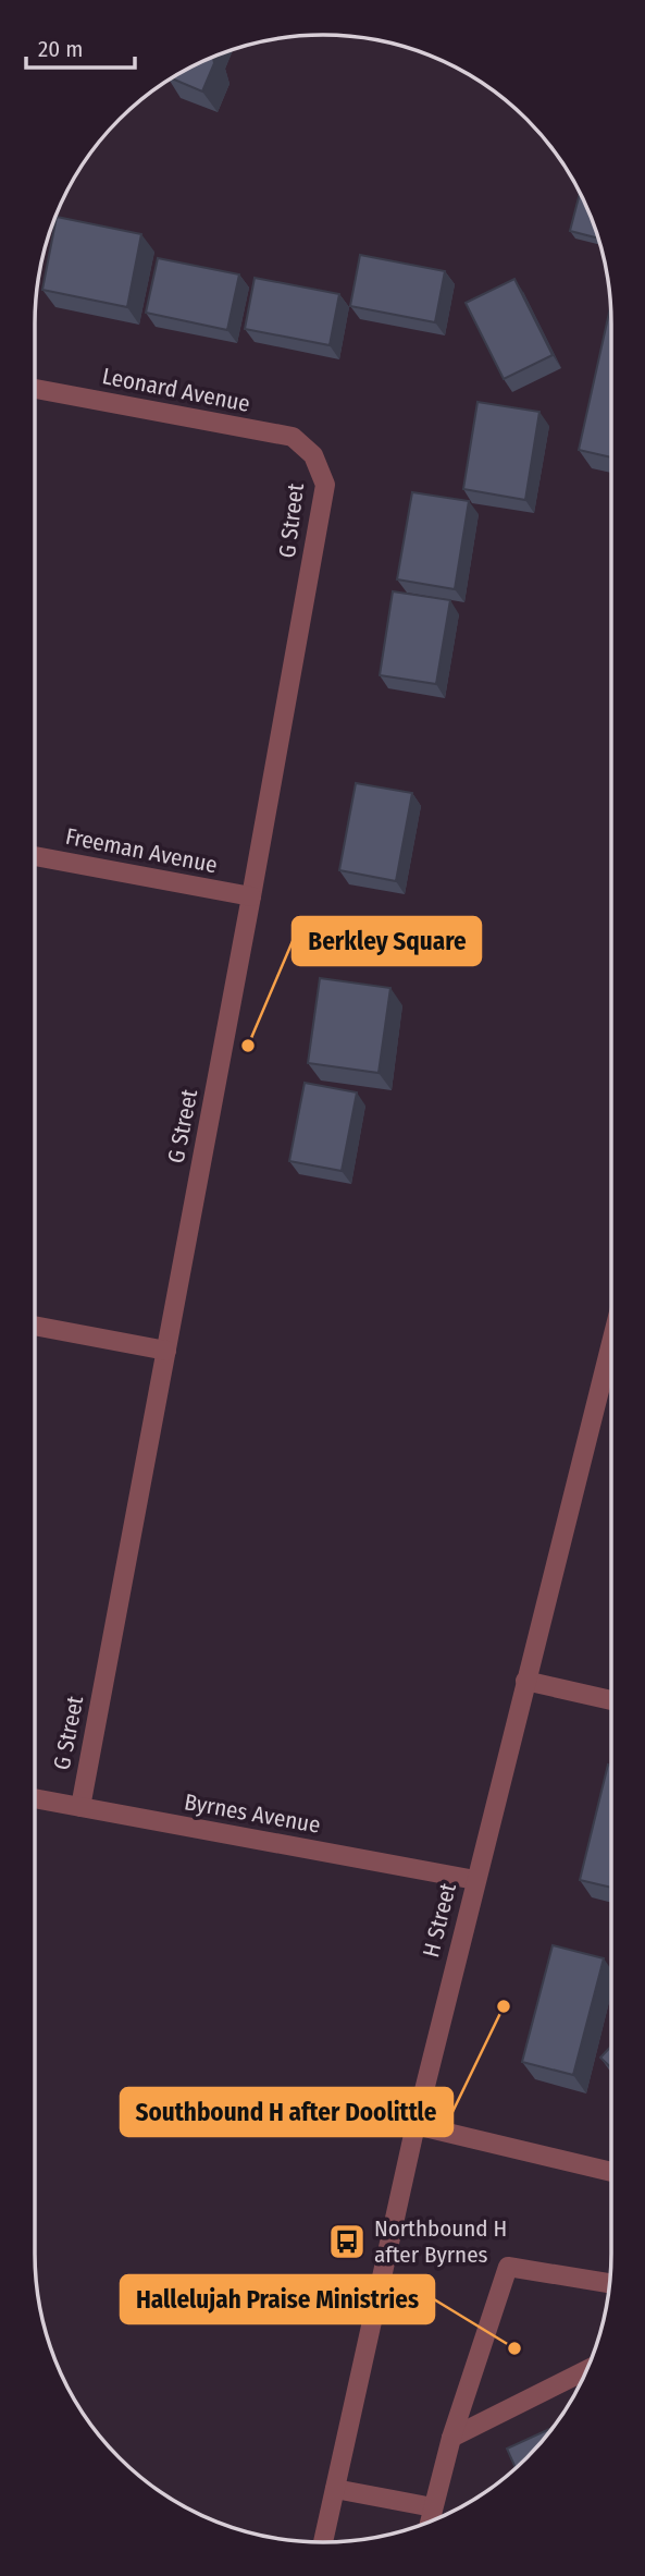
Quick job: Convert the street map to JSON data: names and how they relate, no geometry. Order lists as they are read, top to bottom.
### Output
{
  "streets": {
    "street": [
      "Leonard Avenue",
      "G Street",
      "Freeman Avenue",
      "Byrnes Avenue",
      "H Street"
    ]
  },
  "crossings": [
    ["Leonard Avenue", "G Street"],
    ["G Street", "Freeman Avenue"],
    ["G Street", "Byrnes Avenue"],
    ["Byrnes Avenue", "H Street"]
  ],
  "places": {
    "other": ["Berkley Square", "Southbound H after Doolittle", "Hallelujah Praise Ministries"],
    "bus stop": ["Northbound H after Byrnes"]
  },
  "scale_bar": "20 m"
}
